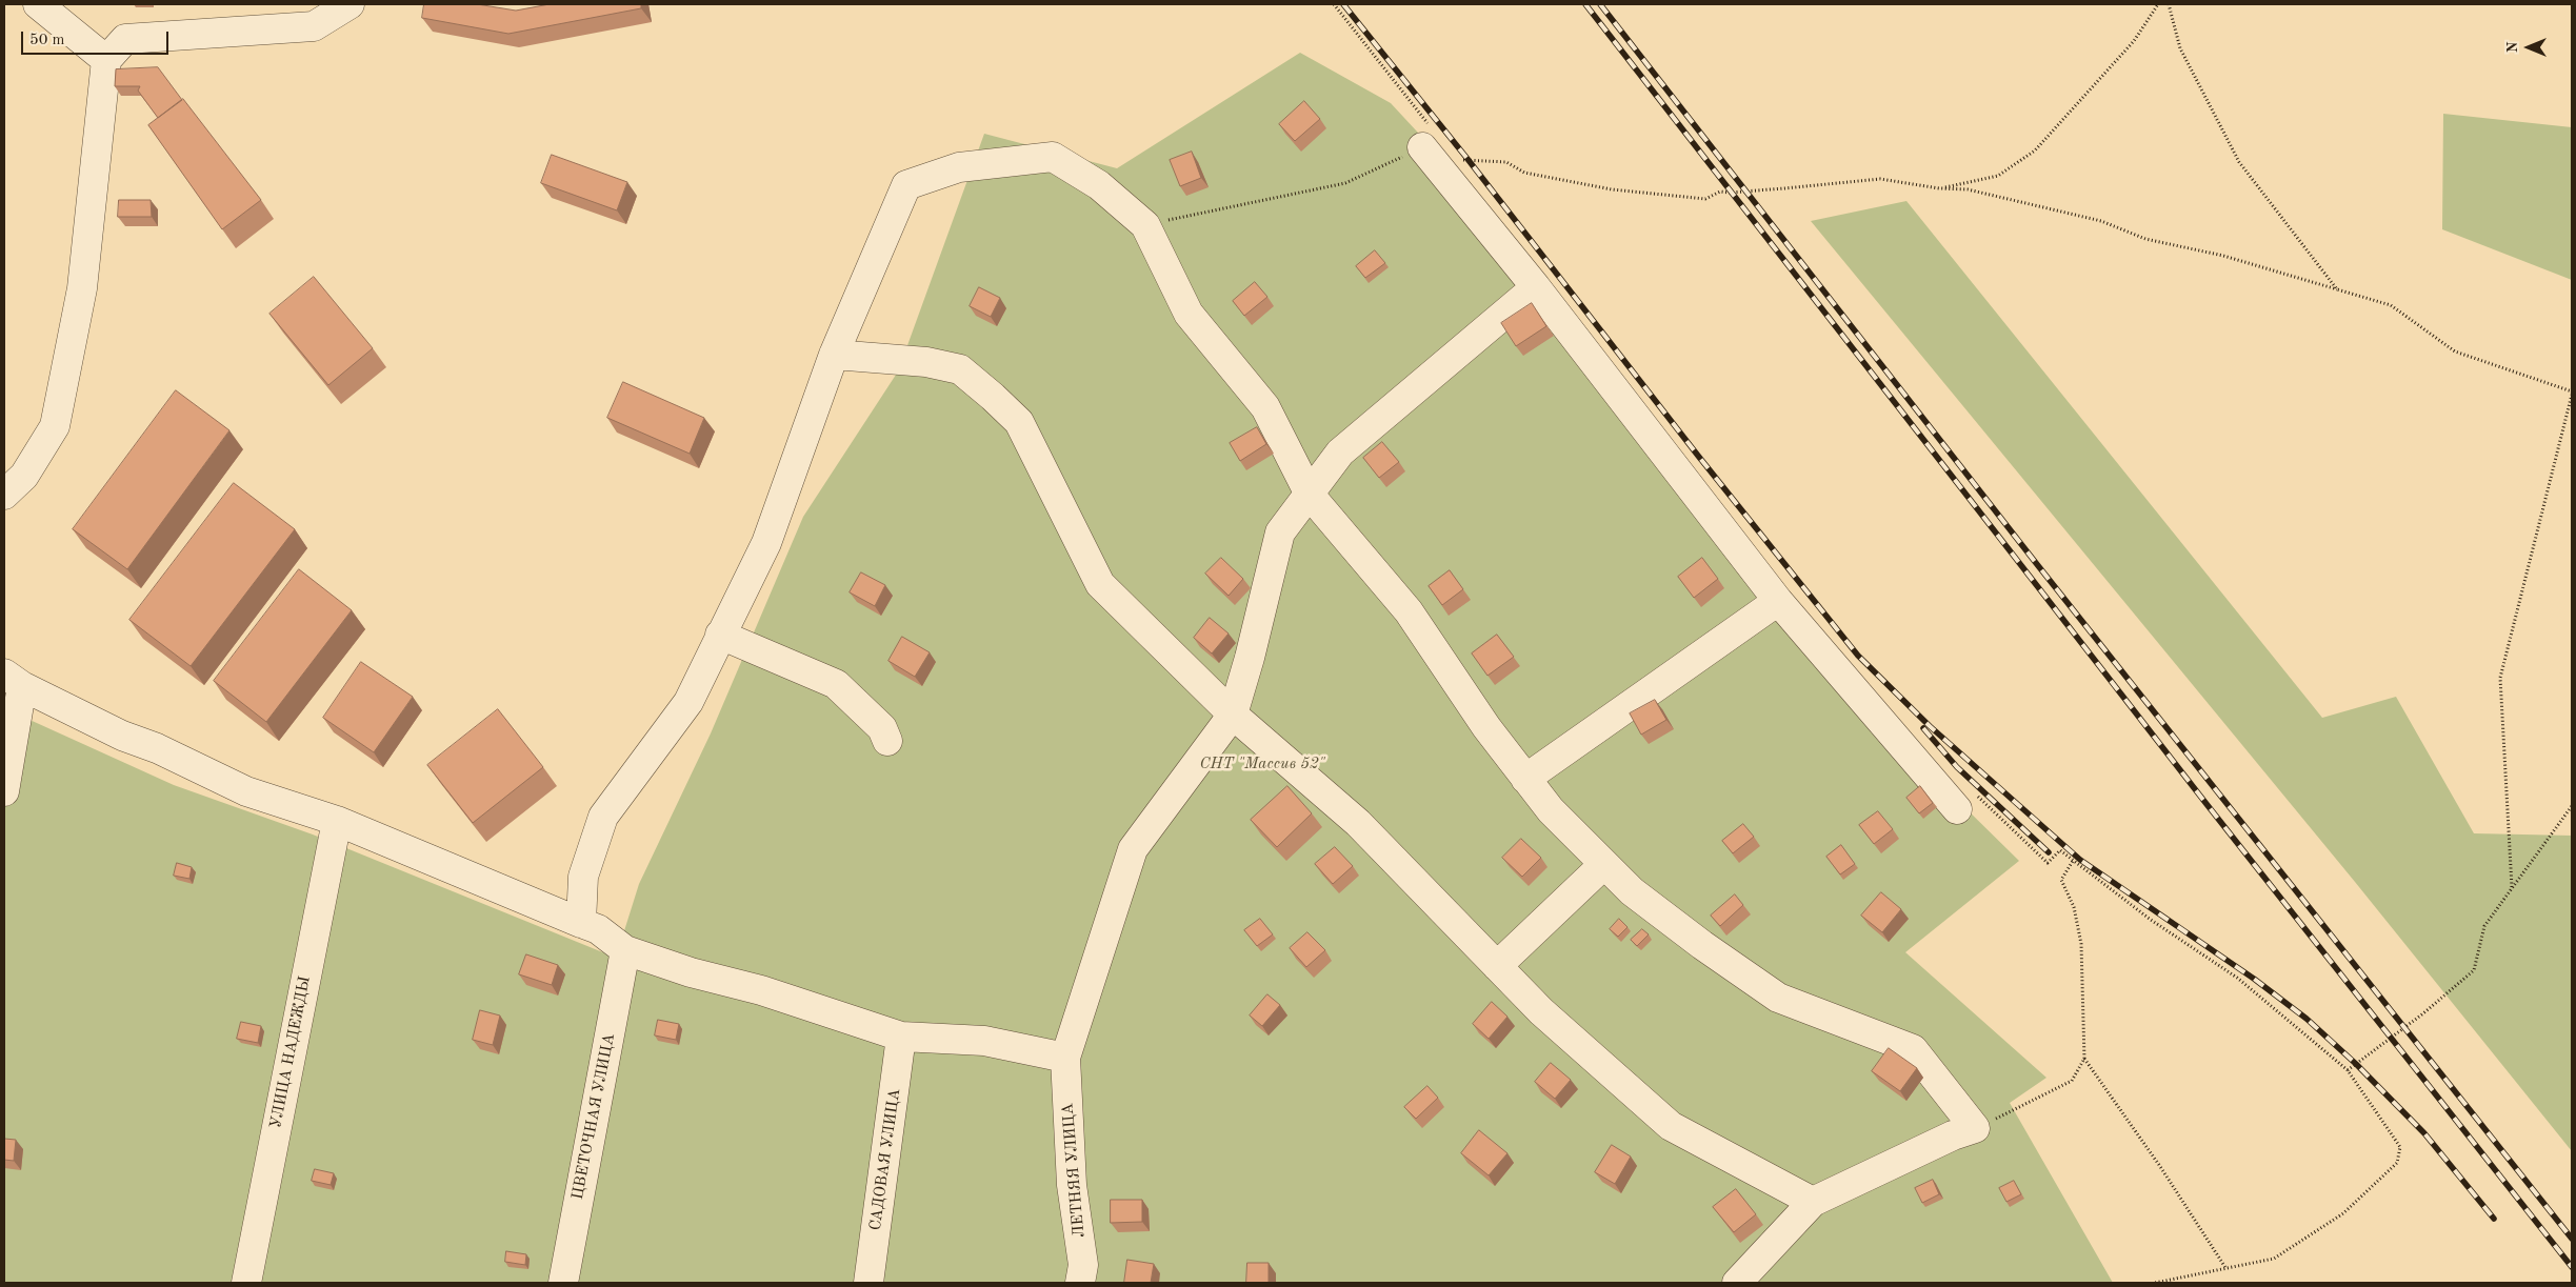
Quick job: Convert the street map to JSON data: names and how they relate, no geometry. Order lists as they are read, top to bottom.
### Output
{
  "streets": {
    "street": [
      "УЛИЦА НАДЕЖДЫ",
      "ЦВЕТОЧНАЯ УЛИЦА",
      "САДОВАЯ УЛИЦА",
      "ЛЕТНЯЯ УЛИЦА"
    ]
  },
  "parks": ["СНТ \"Массив 52\""],
  "scale_bar": "50 m",
  "north": "left"
}
